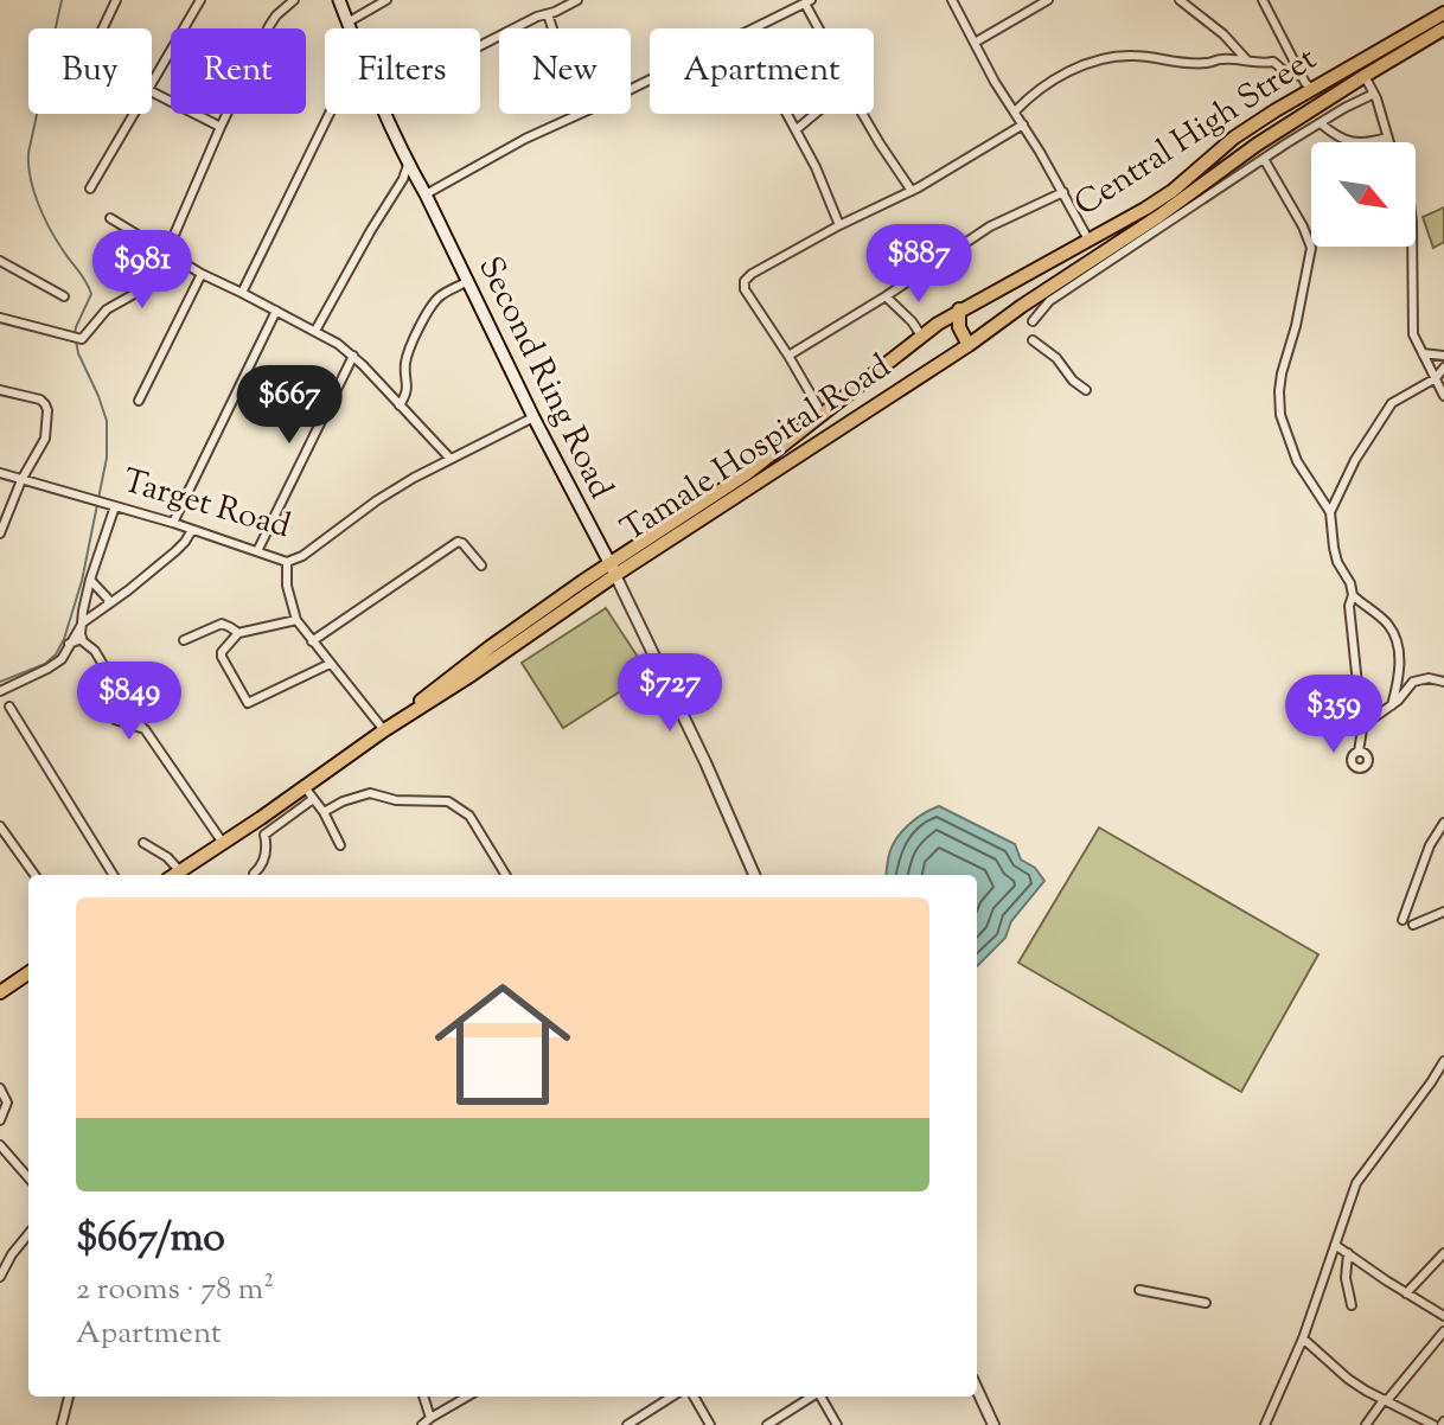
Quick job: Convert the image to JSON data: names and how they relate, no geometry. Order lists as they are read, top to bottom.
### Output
{
  "streets": {
    "highway": ["Central High Street", "Tamale Hospital Road"],
    "main road": ["Second Ring Road"],
    "street": ["Target Road"]
  },
  "crossings": [
    ["Central High Street", "Second Ring Road"],
    ["Central High Street", "Tamale Hospital Road"],
    ["Second Ring Road", "Tamale Hospital Road"],
    ["Second Ring Road", "Target Road"]
  ],
  "north": "bottom right",
  "page": {
    "chip": [
      "Buy",
      "Rent",
      "Filters",
      "New",
      "Apartment"
    ],
    "price": [
      "$887",
      "$981",
      "$667",
      "$727",
      "$849",
      "$359"
    ],
    "list": [
      {
        "name": "$667/mo",
        "note": "2 rooms · 78 m² · Apartment"
      }
    ]
  }
}
